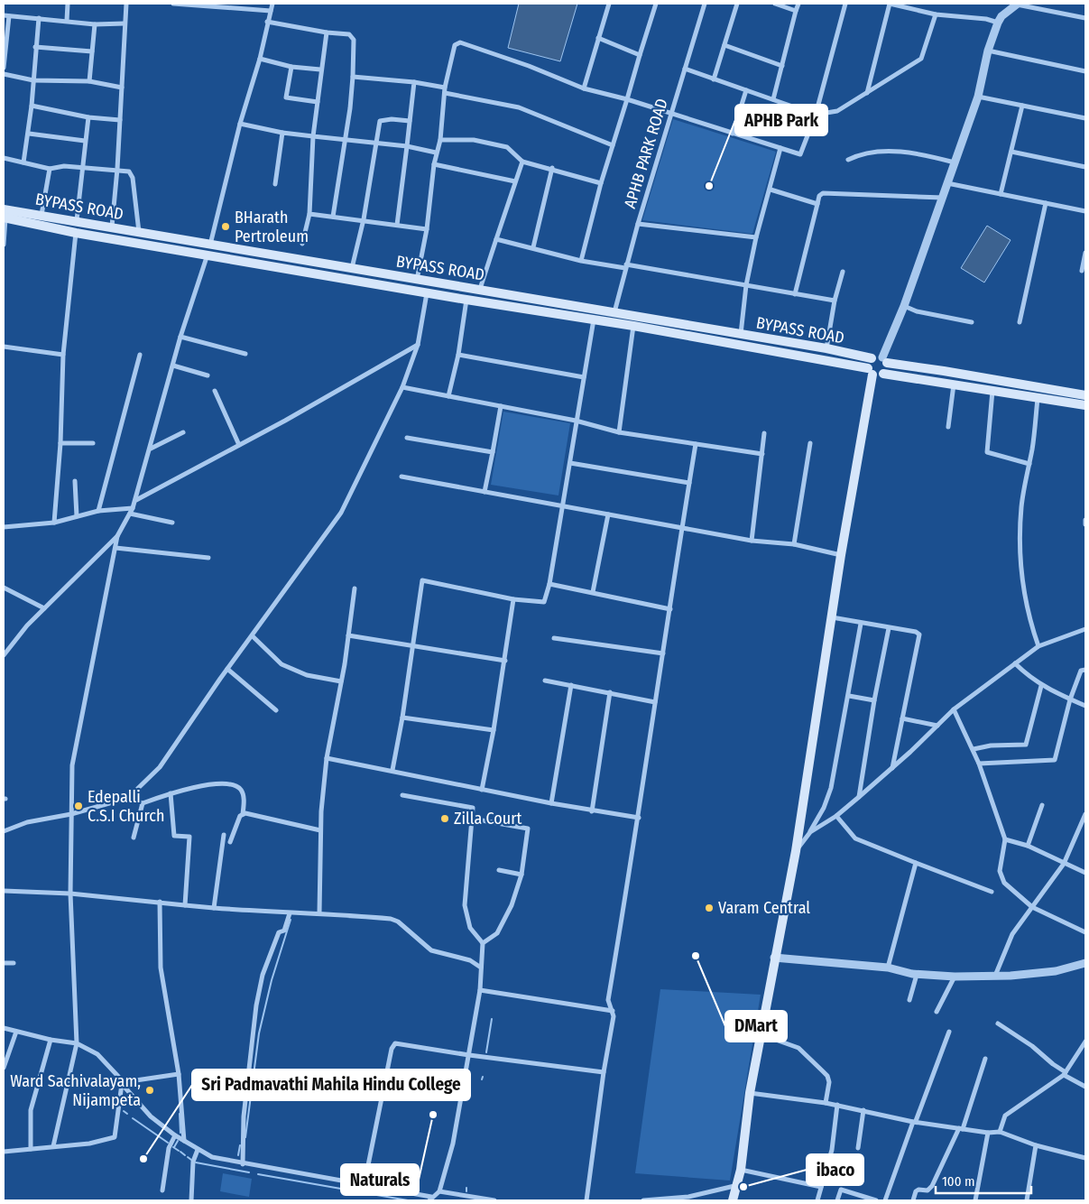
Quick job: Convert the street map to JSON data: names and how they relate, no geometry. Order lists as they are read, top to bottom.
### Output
{
  "streets": {
    "main road": ["BYPASS ROAD"],
    "street": ["APHB PARK ROAD"]
  },
  "crossings": [
    ["APHB PARK ROAD", "BYPASS ROAD"]
  ],
  "places": [
    "APHB Park",
    "BHarath Pertroleum",
    "Edepalli C.S.I Church",
    "Zilla Court",
    "Varam Central",
    "DMart",
    "Ward Sachivalayam, Nijampeta",
    "Naturals",
    "Sri Padmavathi Mahila Hindu College",
    "ibaco"
  ],
  "scale_bar": "100 m"
}
